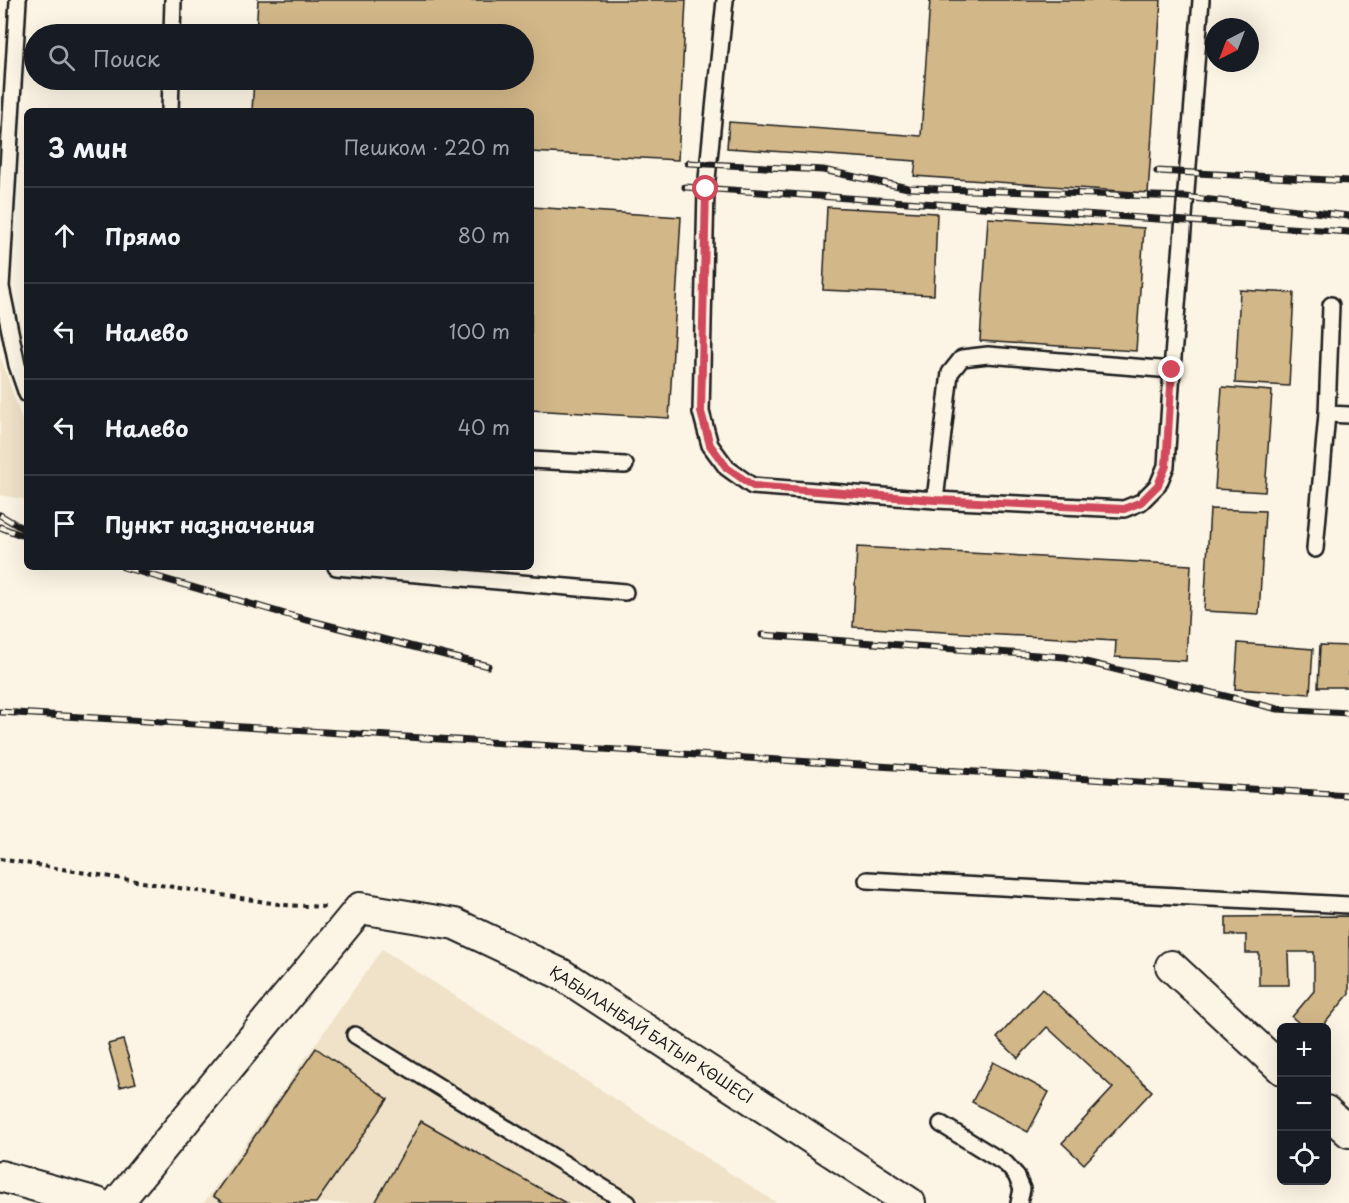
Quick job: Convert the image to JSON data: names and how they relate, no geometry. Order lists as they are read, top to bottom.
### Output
{
  "streets": {
    "street": ["ҚАБЫЛАНБАЙ БАТЫР КӨШЕСІ"]
  },
  "north": "bottom left",
  "page": {
    "search": "Поиск",
    "heading": ["3 мин", "Пешком · 220 m"],
    "list": [
      ["Прямо", "80 m"],
      ["Налево", "100 m"],
      ["Налево", "40 m"],
      "Пункт назначения"
    ],
    "map_buttons": ["+", "−"]
  }
}
